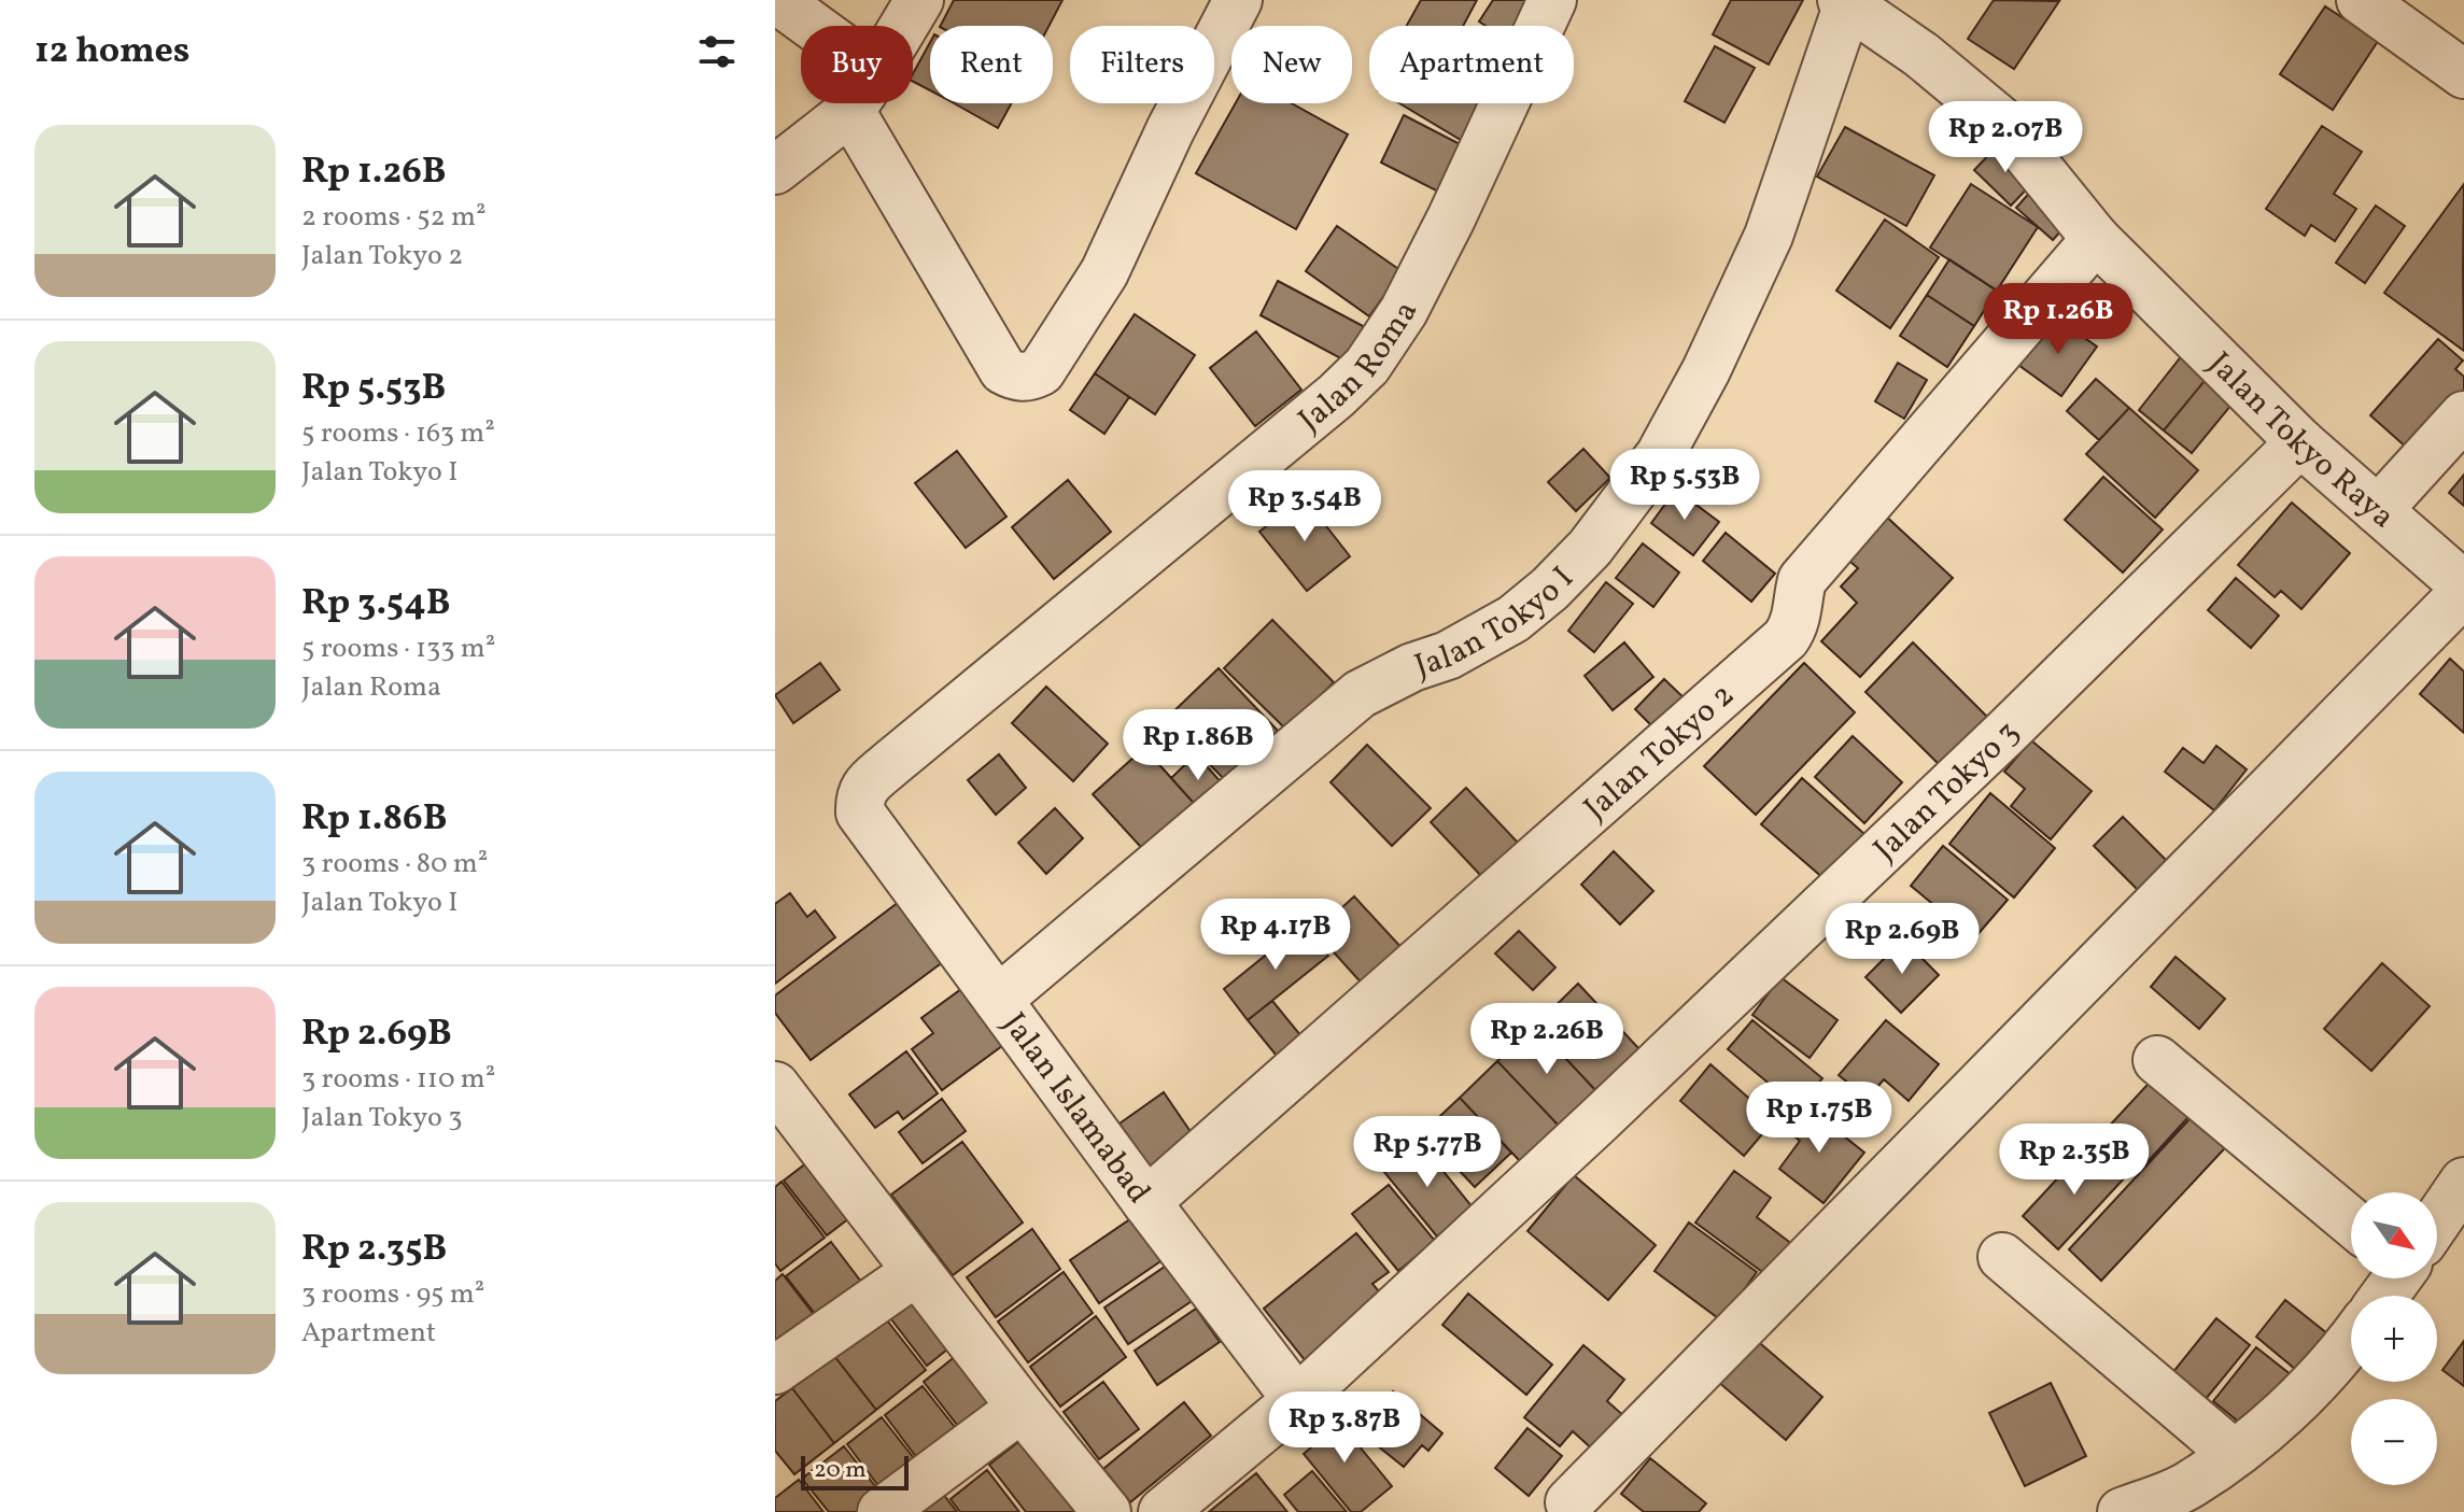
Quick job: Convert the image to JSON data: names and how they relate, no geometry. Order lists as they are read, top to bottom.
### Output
{
  "streets": {
    "street": [
      "Jalan Roma",
      "Jalan Tokyo Raya",
      "Jalan Tokyo I",
      "Jalan Tokyo 2",
      "Jalan Tokyo 3",
      "Jalan Islamabad"
    ]
  },
  "crossings": [
    ["Jalan Roma", "Jalan Islamabad"],
    ["Jalan Tokyo Raya", "Jalan Tokyo I"],
    ["Jalan Tokyo Raya", "Jalan Tokyo 2"],
    ["Jalan Tokyo Raya", "Jalan Tokyo 3"],
    ["Jalan Tokyo I", "Jalan Islamabad"],
    ["Jalan Tokyo 2", "Jalan Islamabad"],
    ["Jalan Tokyo 3", "Jalan Islamabad"]
  ],
  "scale_bar": "20 m",
  "north": "bottom right",
  "page": {
    "heading": "12 homes",
    "chip": [
      "Buy",
      "Rent",
      "Filters",
      "New",
      "Apartment"
    ],
    "price": [
      "Rp 2.07B",
      "Rp 1.26B",
      "Rp 5.53B",
      "Rp 3.54B",
      "Rp 1.86B",
      "Rp 4.17B",
      "Rp 2.69B",
      "Rp 2.26B",
      "Rp 1.75B",
      "Rp 5.77B",
      "Rp 2.35B",
      "Rp 3.87B"
    ],
    "list": [
      {
        "name": "Rp 1.26B",
        "note": "2 rooms · 52 m² · Jalan Tokyo 2"
      },
      {
        "name": "Rp 5.53B",
        "note": "5 rooms · 163 m² · Jalan Tokyo I"
      },
      {
        "name": "Rp 3.54B",
        "note": "5 rooms · 133 m² · Jalan Roma"
      },
      {
        "name": "Rp 1.86B",
        "note": "3 rooms · 80 m² · Jalan Tokyo I"
      },
      {
        "name": "Rp 2.69B",
        "note": "3 rooms · 110 m² · Jalan Tokyo 3"
      },
      {
        "name": "Rp 2.35B",
        "note": "3 rooms · 95 m² · Apartment"
      }
    ],
    "map_buttons": ["+", "−"],
    "scale": "20 m"
  }
}
